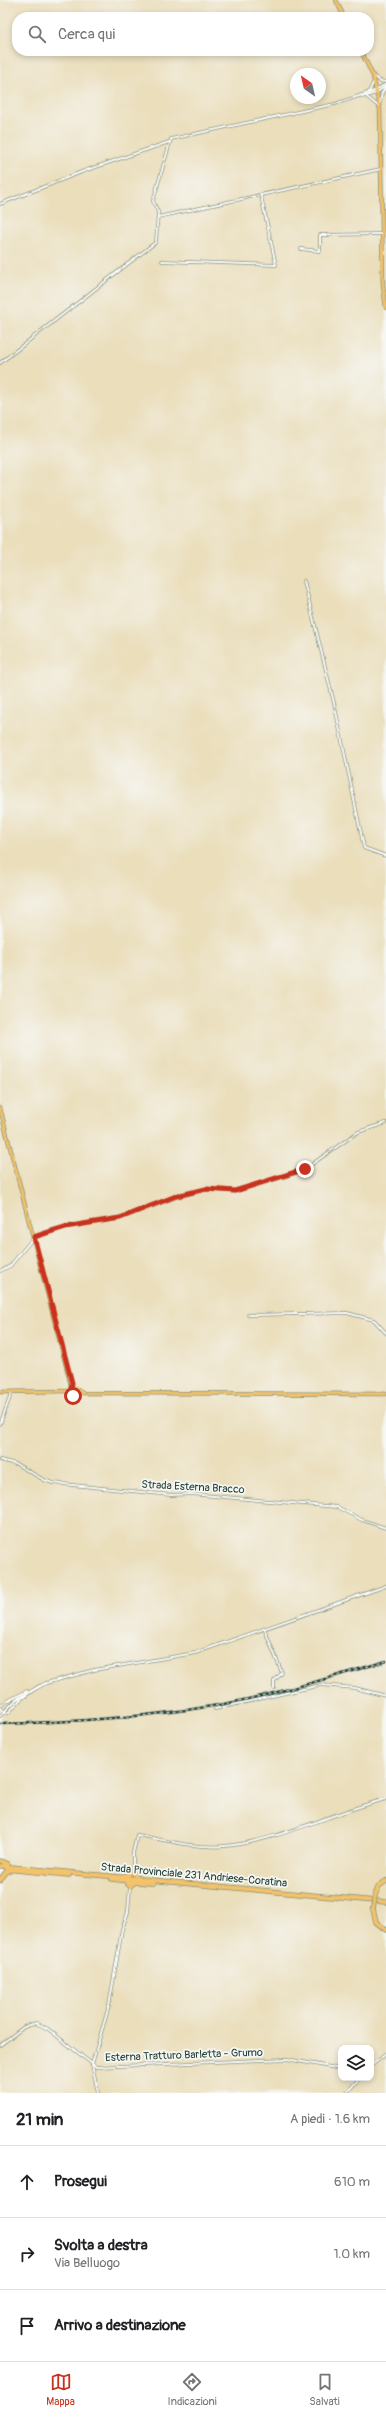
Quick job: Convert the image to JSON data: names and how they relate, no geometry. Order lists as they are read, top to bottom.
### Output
{
  "streets": {
    "highway": ["Strada Provinciale 231 Andriese-Coratina"],
    "street": ["Strada Esterna Bracco", "Esterna Tratturo Barletta - Grumo"]
  },
  "north": "top left",
  "page": {
    "search": "Cerca qui",
    "heading": ["21 min", "A piedi · 1.6 km"],
    "list": [
      ["Prosegui", "610 m"],
      ["Svolta a destra", "Via Belluogo", "1.0 km"],
      "Arrivo a destinazione"
    ],
    "nav": ["Mappa", "Indicazioni", "Salvati"]
  }
}
